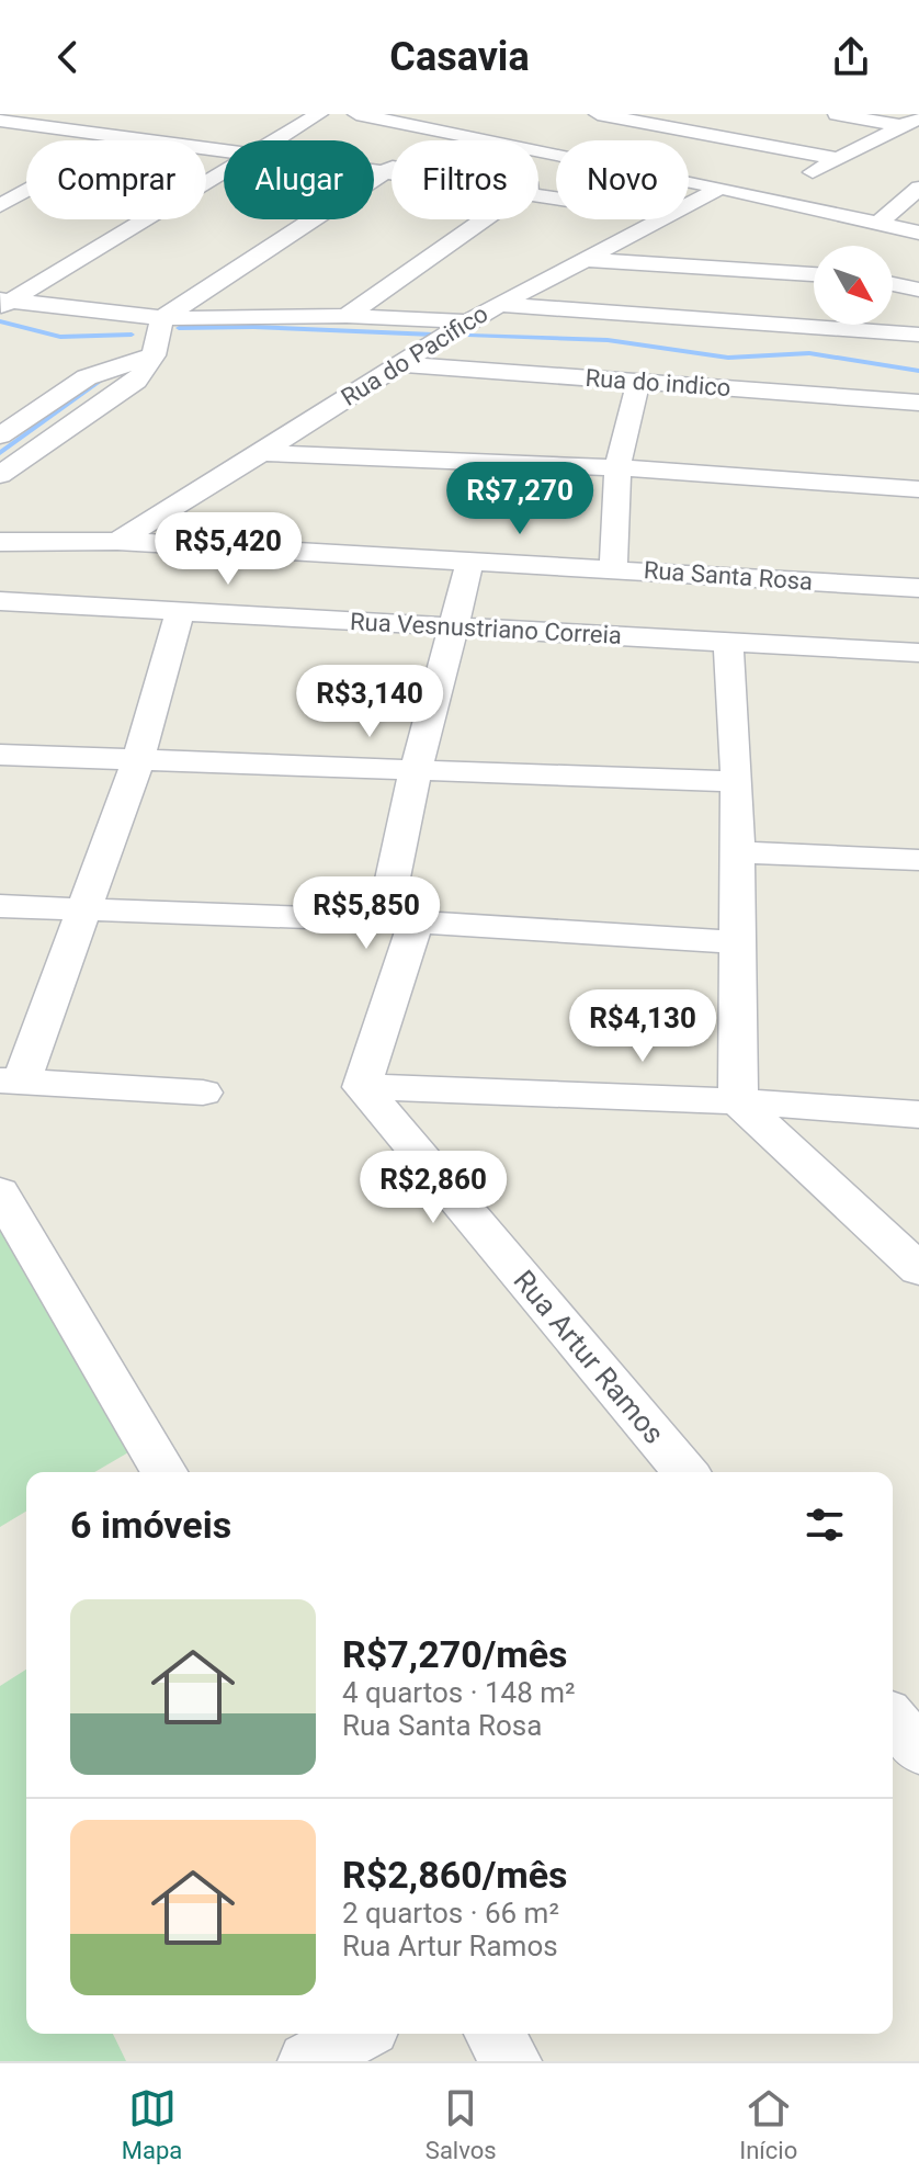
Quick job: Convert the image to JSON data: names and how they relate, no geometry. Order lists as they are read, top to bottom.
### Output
{
  "streets": {
    "street": [
      "Rua do Pacifico",
      "Rua do indico",
      "Rua Santa Rosa",
      "Rua Vesnustriano Correia",
      "Rua Artur Ramos"
    ]
  },
  "crossings": [
    ["Rua do Pacifico", "Rua do indico"],
    ["Rua do Pacifico", "Rua Santa Rosa"]
  ],
  "north": "bottom right",
  "page": {
    "header": "Casavia",
    "chip": [
      "Comprar",
      "Alugar",
      "Filtros",
      "Novo"
    ],
    "price": [
      "R$7,270",
      "R$5,420",
      "R$3,140",
      "R$5,850",
      "R$4,130",
      "R$2,860"
    ],
    "heading": "6 imóveis",
    "list": [
      {
        "name": "R$7,270/mês",
        "note": "4 quartos · 148 m² · Rua Santa Rosa"
      },
      {
        "name": "R$2,860/mês",
        "note": "2 quartos · 66 m² · Rua Artur Ramos"
      }
    ],
    "tabs": ["Mapa", "Salvos", "Início"]
  }
}
